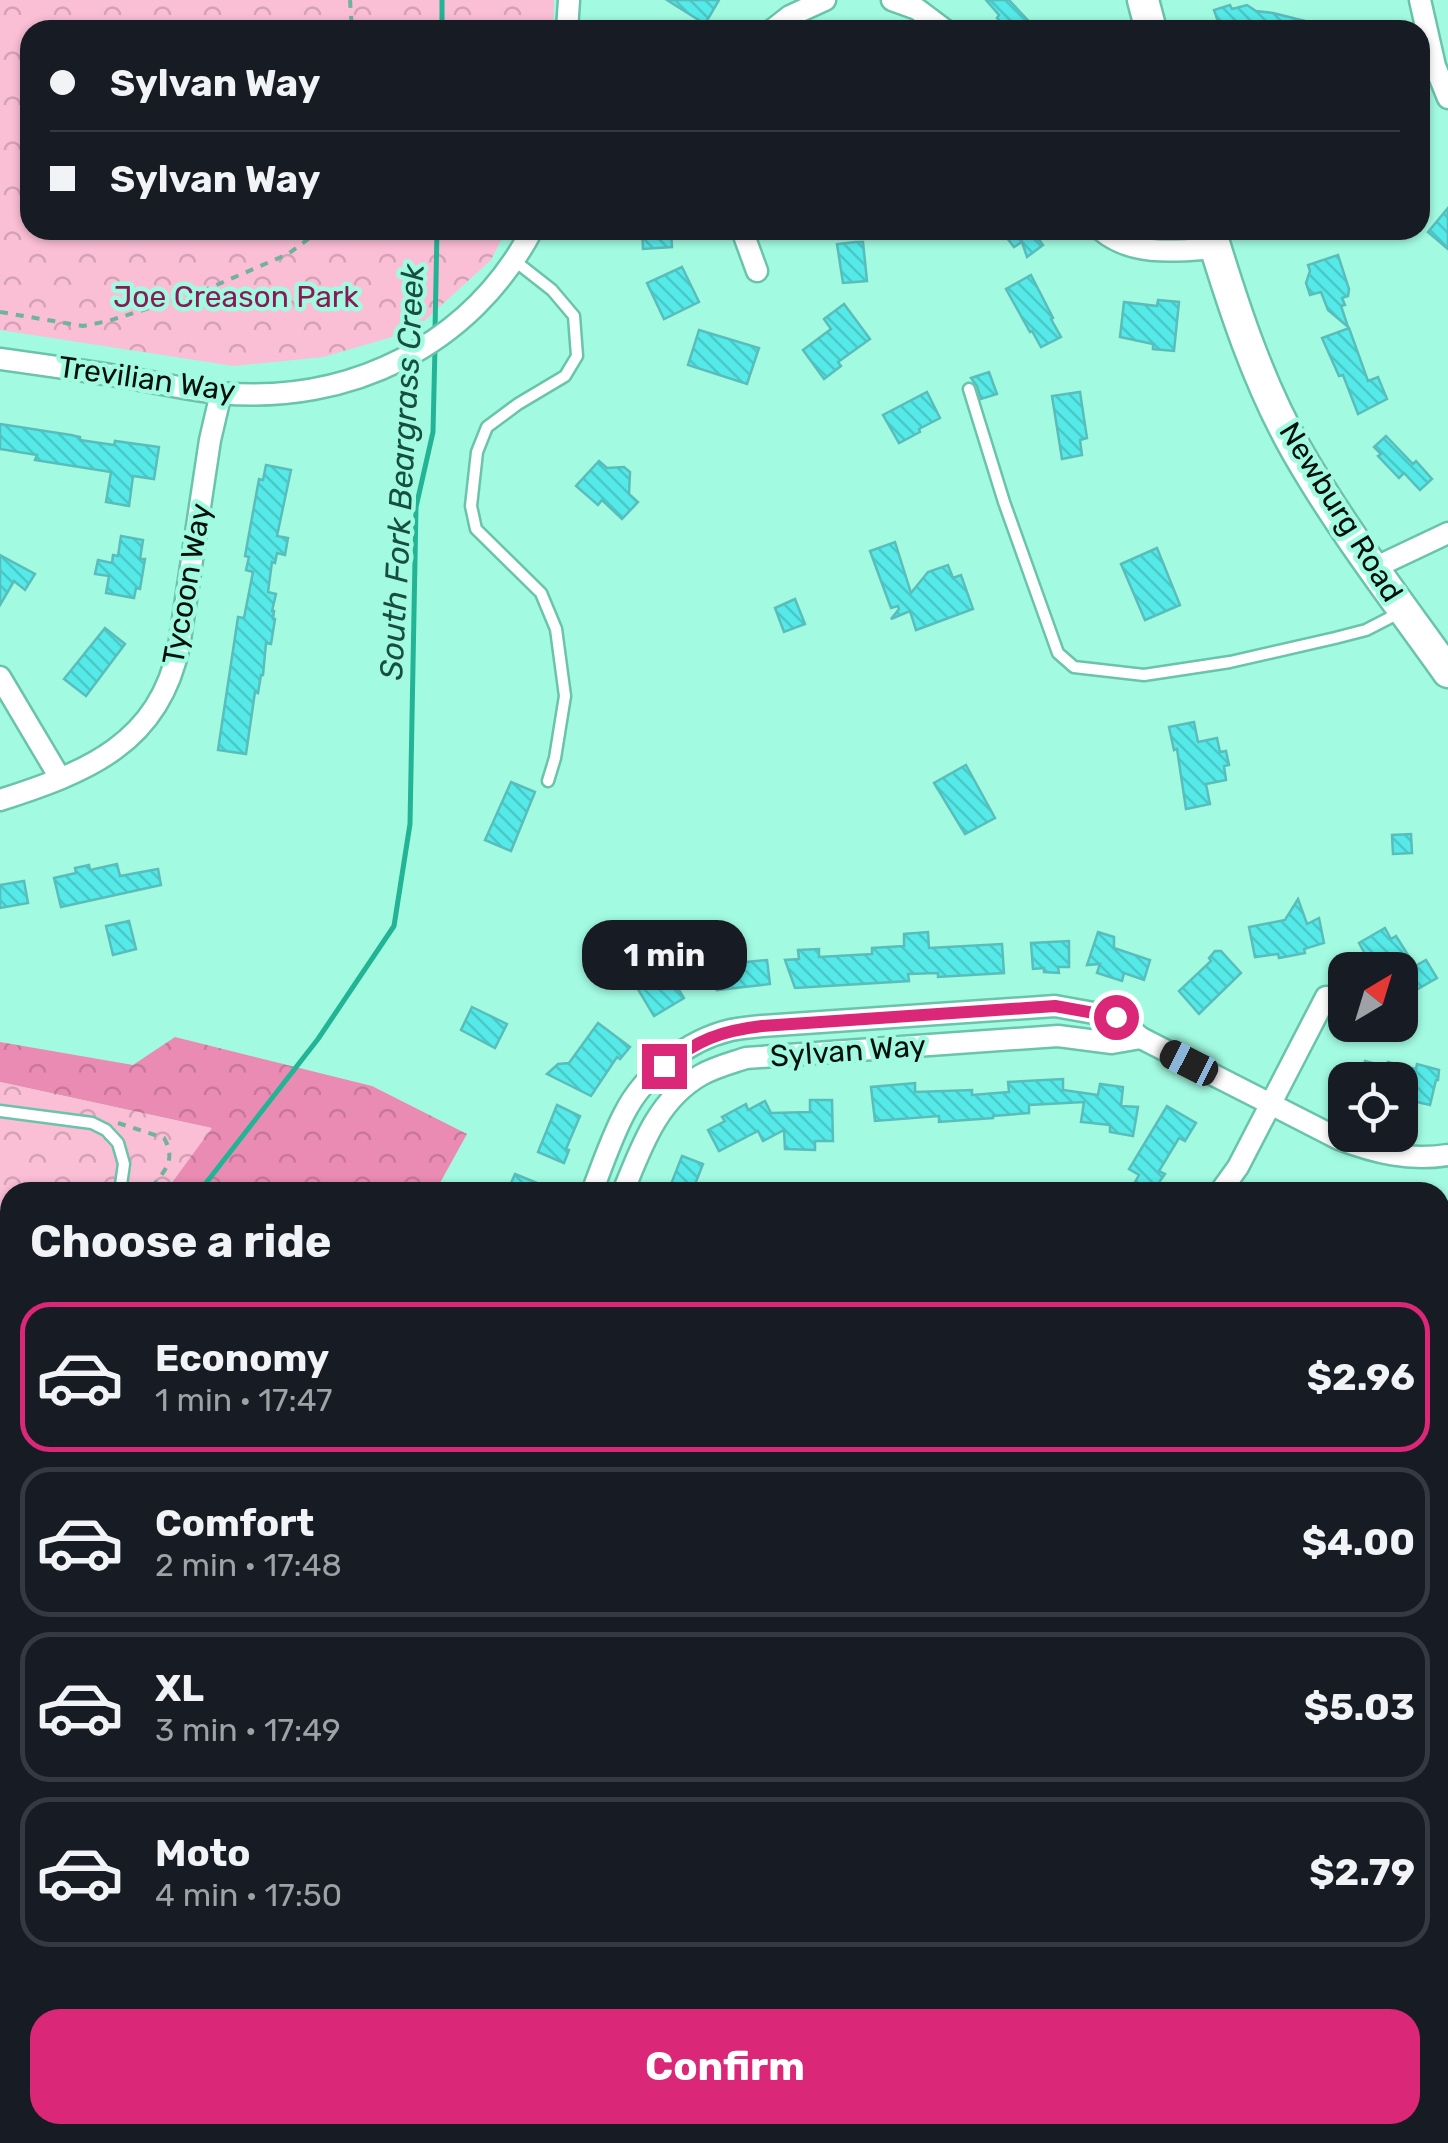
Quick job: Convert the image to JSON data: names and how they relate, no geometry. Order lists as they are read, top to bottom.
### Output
{
  "streets": {
    "main road": ["Newburg Road"],
    "street": ["Trevilian Way", "Tycoon Way", "Sylvan Way"]
  },
  "crossings": [
    ["Trevilian Way", "Tycoon Way"]
  ],
  "water": ["South Fork Beargrass Creek"],
  "parks": ["Joe Creason Park"],
  "north": "top right",
  "page": {
    "banner": ["Sylvan Way", "Sylvan Way"],
    "bubble": "1 min",
    "heading": "Choose a ride",
    "list": [
      {
        "name": "Economy",
        "note": "1 min · 17:47",
        "value": "$2.96"
      },
      {
        "name": "Comfort",
        "note": "2 min · 17:48",
        "value": "$4.00"
      },
      {
        "name": "XL",
        "note": "3 min · 17:49",
        "value": "$5.03"
      },
      {
        "name": "Moto",
        "note": "4 min · 17:50",
        "value": "$2.79"
      }
    ],
    "buttons": "Confirm"
  }
}
